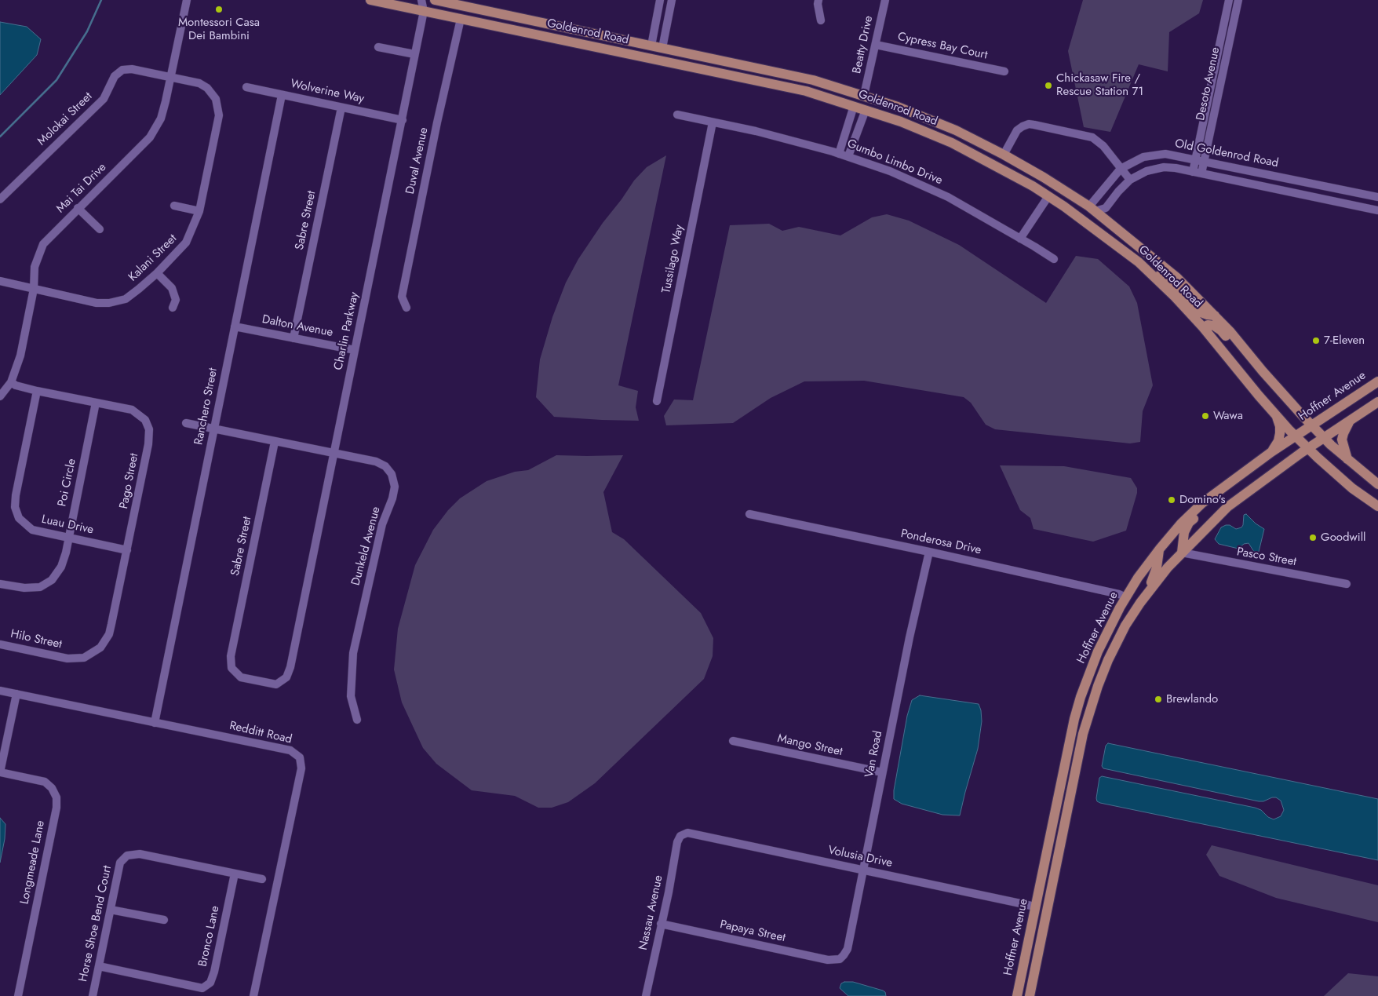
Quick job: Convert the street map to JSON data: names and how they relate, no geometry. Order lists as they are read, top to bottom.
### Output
{
  "streets": {
    "main road": ["Goldenrod Road", "Hoffner Avenue"],
    "street": [
      "Beatty Drive",
      "Cypress Bay Court",
      "Desoto Avenue",
      "Wolverine Way",
      "Molokai Street",
      "Old Goldenrod Road",
      "Duval Avenue",
      "Gumbo Limbo Drive",
      "Mai Tai Drive",
      "Sabre Street",
      "Kalani Street",
      "Tussilago Way",
      "Dalton Avenue",
      "Charlin Parkway",
      "Ranchero Street",
      "Pago Street",
      "Poi Circle",
      "Luau Drive",
      "Ponderosa Drive",
      "Dunkeld Avenue",
      "Pasco Street",
      "Hilo Street",
      "Redditt Road",
      "Mango Street",
      "Van Road",
      "Volusia Drive",
      "Longmeade Lane",
      "Nassau Avenue",
      "Horse Shoe Bend Court",
      "Papaya Street",
      "Bronco Lane"
    ]
  },
  "crossings": [
    ["Goldenrod Road", "Beatty Drive"],
    ["Goldenrod Road", "Old Goldenrod Road"],
    ["Goldenrod Road", "Duval Avenue"],
    ["Goldenrod Road", "Charlin Parkway"],
    ["Goldenrod Road", "Hoffner Avenue"],
    ["Beatty Drive", "Cypress Bay Court"],
    ["Desoto Avenue", "Old Goldenrod Road"],
    ["Wolverine Way", "Sabre Street"],
    ["Wolverine Way", "Charlin Parkway"],
    ["Wolverine Way", "Ranchero Street"],
    ["Molokai Street", "Mai Tai Drive"],
    ["Molokai Street", "Kalani Street"],
    ["Gumbo Limbo Drive", "Tussilago Way"],
    ["Mai Tai Drive", "Kalani Street"],
    ["Mai Tai Drive", "Pago Street"],
    ["Sabre Street", "Dalton Avenue"],
    ["Sabre Street", "Charlin Parkway"],
    ["Sabre Street", "Dunkeld Avenue"],
    ["Dalton Avenue", "Charlin Parkway"],
    ["Dalton Avenue", "Ranchero Street"],
    ["Charlin Parkway", "Dunkeld Avenue"],
    ["Hoffner Avenue", "Ponderosa Drive"],
    ["Hoffner Avenue", "Pasco Street"],
    ["Hoffner Avenue", "Volusia Drive"],
    ["Ranchero Street", "Dunkeld Avenue"],
    ["Ranchero Street", "Redditt Road"],
    ["Pago Street", "Poi Circle"],
    ["Pago Street", "Luau Drive"],
    ["Pago Street", "Hilo Street"],
    ["Poi Circle", "Luau Drive"],
    ["Ponderosa Drive", "Van Road"],
    ["Mango Street", "Van Road"],
    ["Van Road", "Volusia Drive"],
    ["Van Road", "Papaya Street"],
    ["Volusia Drive", "Nassau Avenue"],
    ["Nassau Avenue", "Papaya Street"],
    ["Horse Shoe Bend Court", "Bronco Lane"]
  ],
  "places": [
    "Montessori Casa Dei Bambini",
    "Chickasaw Fire / Rescue Station 71",
    "7-Eleven",
    "Wawa",
    "Domino's",
    "Goodwill",
    "Brewlando"
  ]
}
